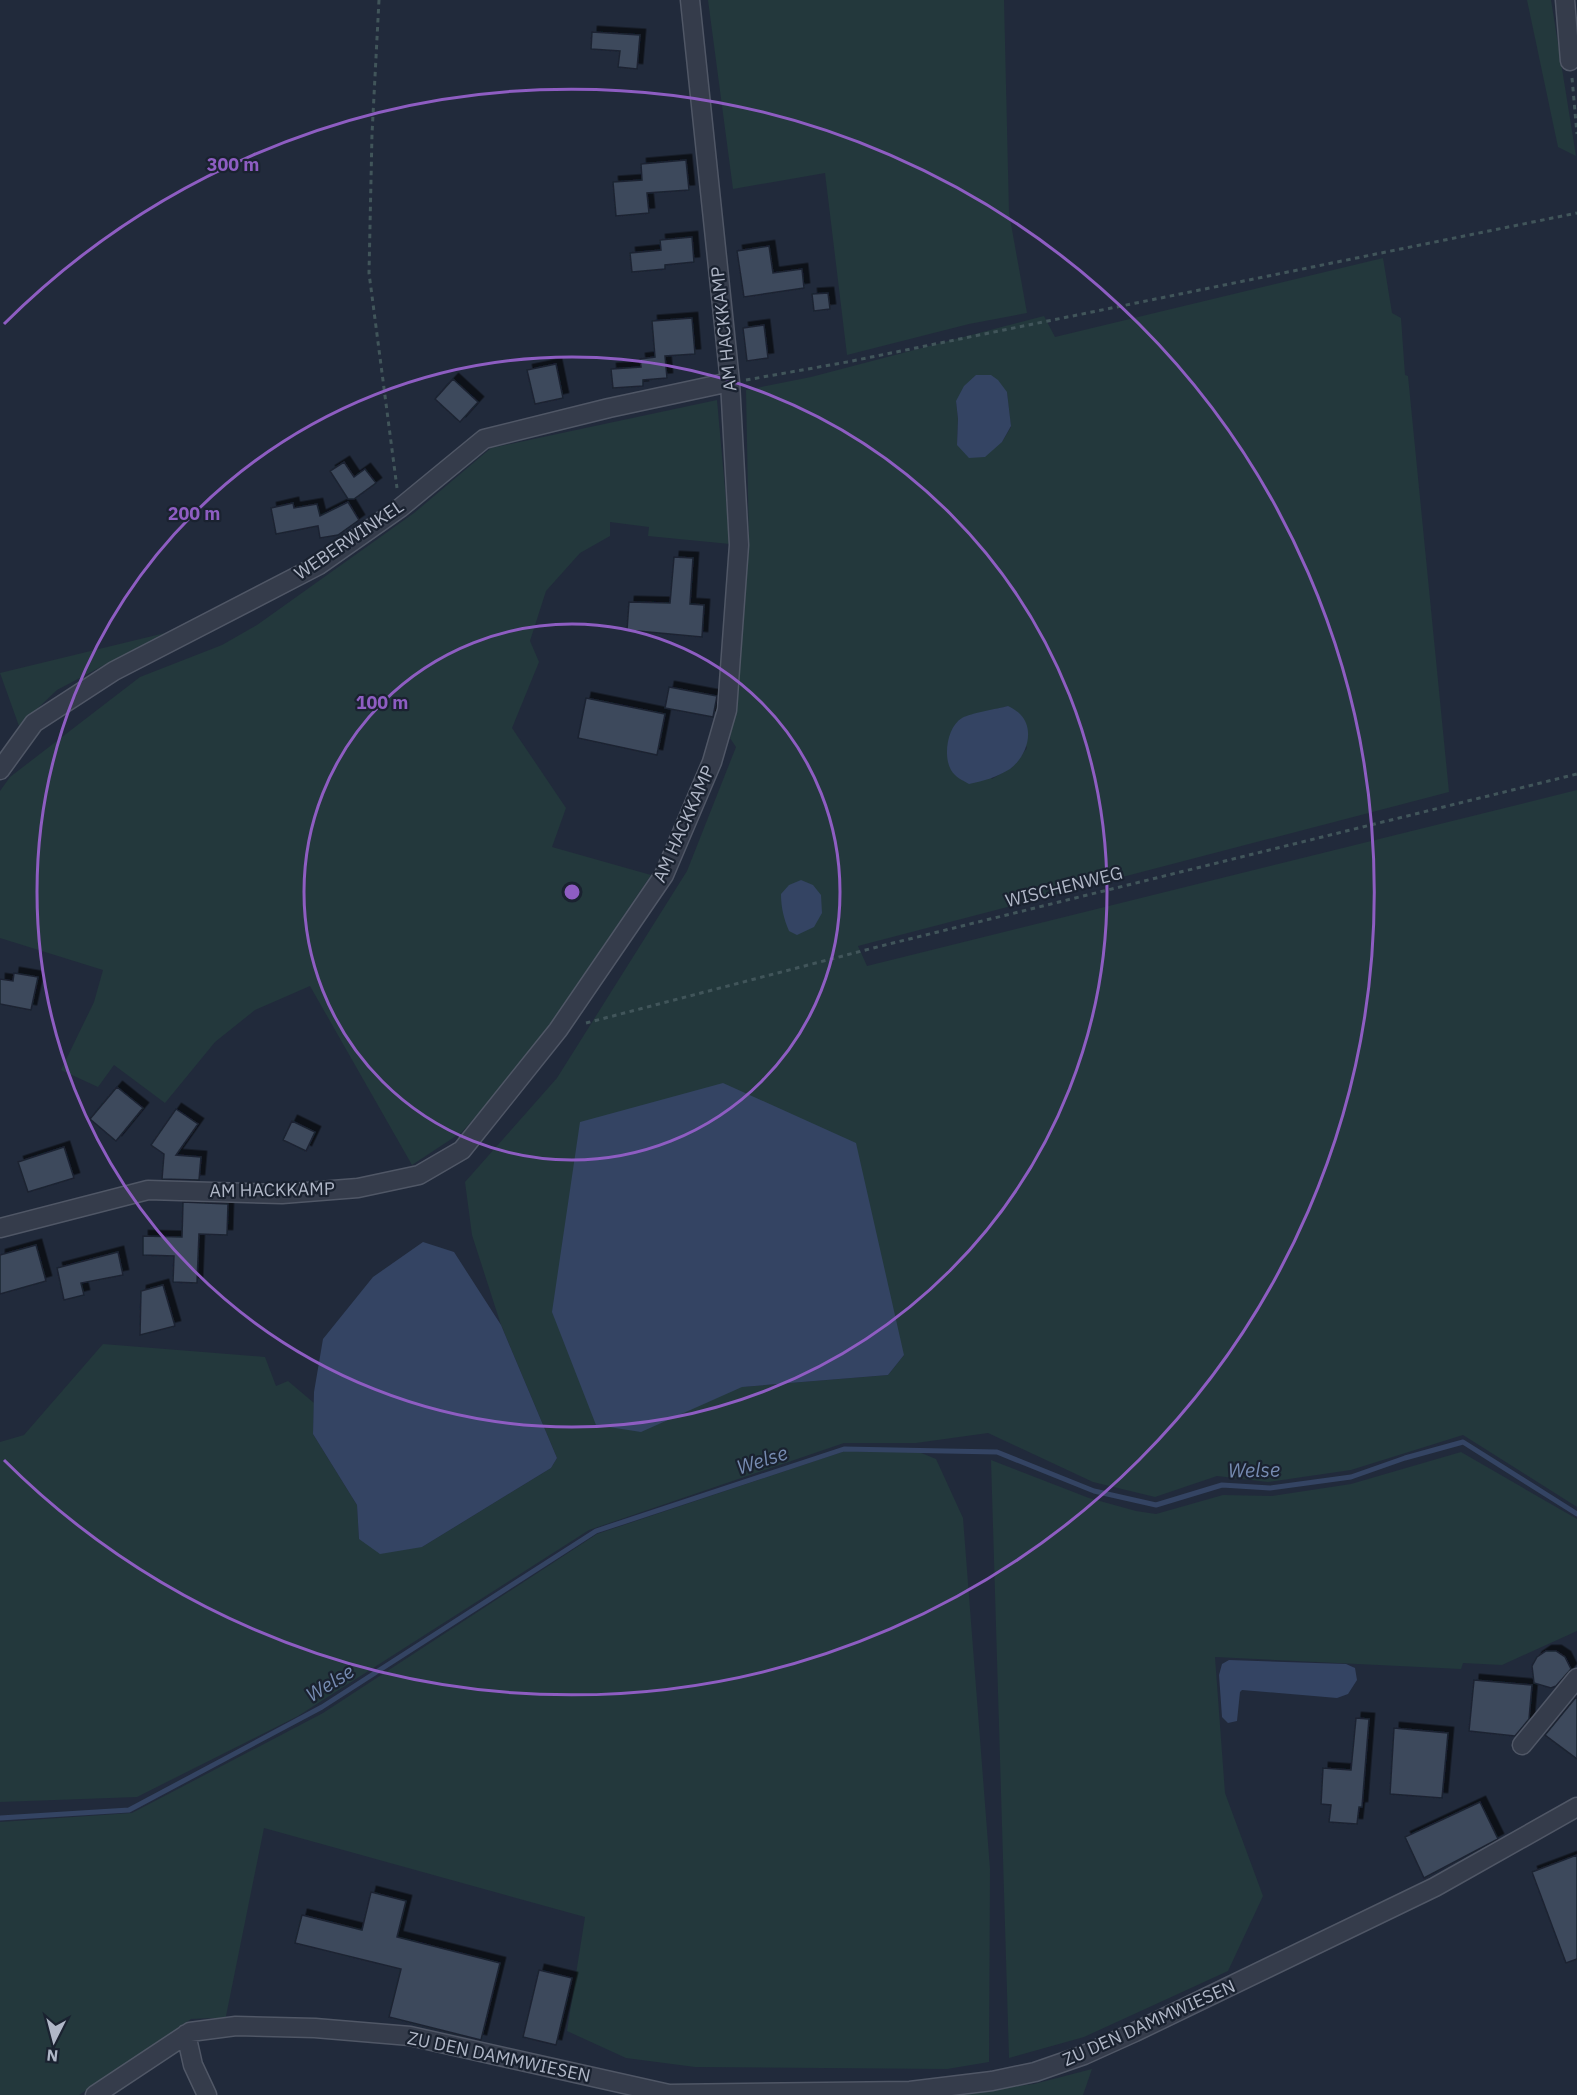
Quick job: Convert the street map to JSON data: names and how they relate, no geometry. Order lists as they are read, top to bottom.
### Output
{
  "streets": {
    "street": ["AM HACKKAMP", "WEBERWINKEL", "ZU DEN DAMMWIESEN"],
    "path": ["WISCHENWEG"]
  },
  "crossings": [
    ["AM HACKKAMP", "WEBERWINKEL"],
    ["AM HACKKAMP", "WISCHENWEG"]
  ],
  "water": ["Welse"],
  "north": "bottom",
  "rings": ["300 m", "200 m", "100 m"]
}
